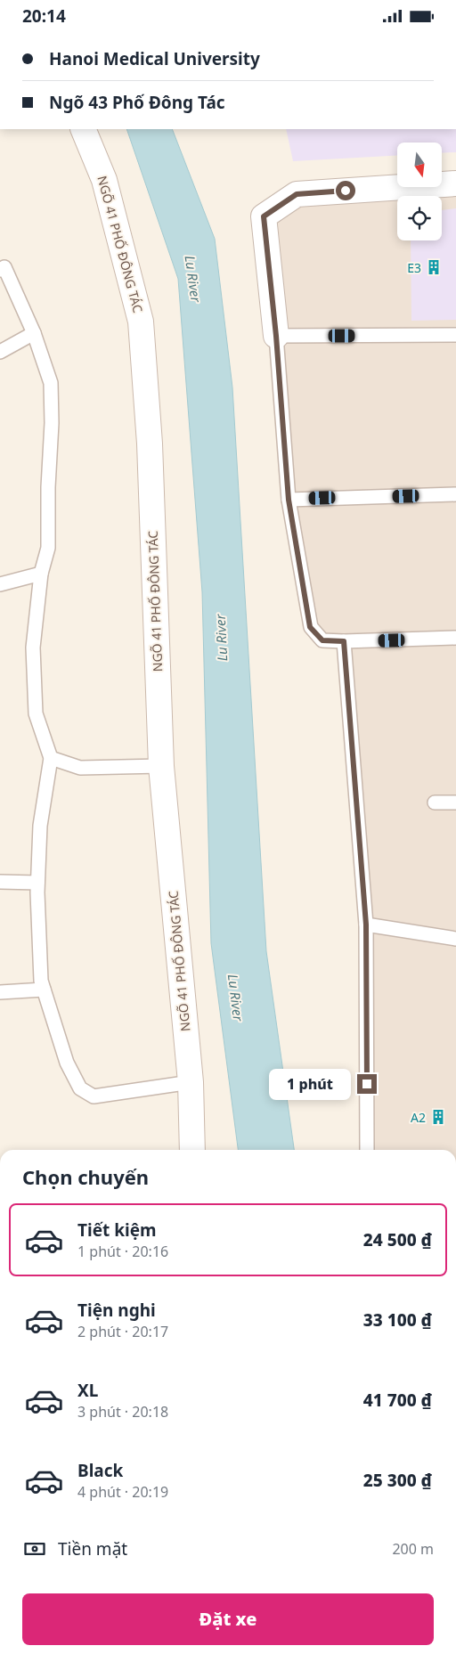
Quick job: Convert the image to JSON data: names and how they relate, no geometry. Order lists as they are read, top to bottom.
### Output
{
  "streets": {
    "street": ["NGÕ 41 PHỐ ĐÔNG TÁC"]
  },
  "water": ["Lu River"],
  "places": {
    "building": ["E3", "A2"]
  },
  "north": "bottom",
  "page": {
    "status": "20:14",
    "banner": ["Hanoi Medical University", "Ngõ 43 Phố Đông Tác"],
    "bubble": "1 phút",
    "heading": "Chọn chuyến",
    "list": [
      {
        "name": "Tiết kiệm",
        "note": "1 phút · 20:16",
        "value": "24 500 ₫"
      },
      {
        "name": "Tiện nghi",
        "note": "2 phút · 20:17",
        "value": "33 100 ₫"
      },
      {
        "name": "XL",
        "note": "3 phút · 20:18",
        "value": "41 700 ₫"
      },
      {
        "name": "Black",
        "note": "4 phút · 20:19",
        "value": "25 300 ₫"
      }
    ],
    "pay": ["Tiền mặt", "200 m"],
    "buttons": "Đặt xe"
  }
}
